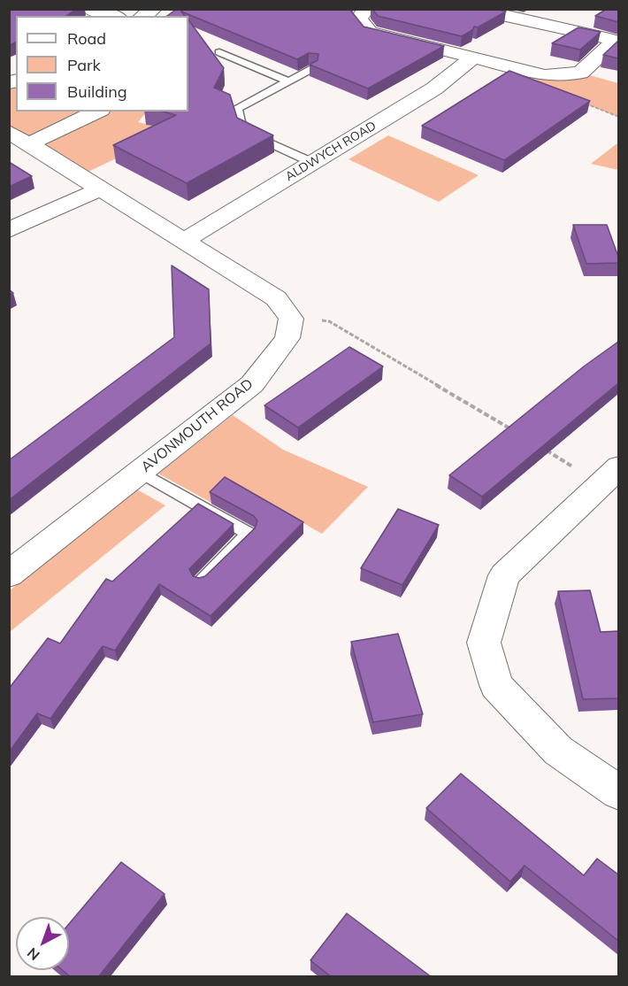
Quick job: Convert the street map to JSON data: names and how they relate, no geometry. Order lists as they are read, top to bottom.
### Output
{
  "streets": {
    "street": ["ALDWYCH ROAD", "AVONMOUTH ROAD"]
  },
  "legend": ["Road", "Park", "Building"],
  "north": "bottom left"
}
